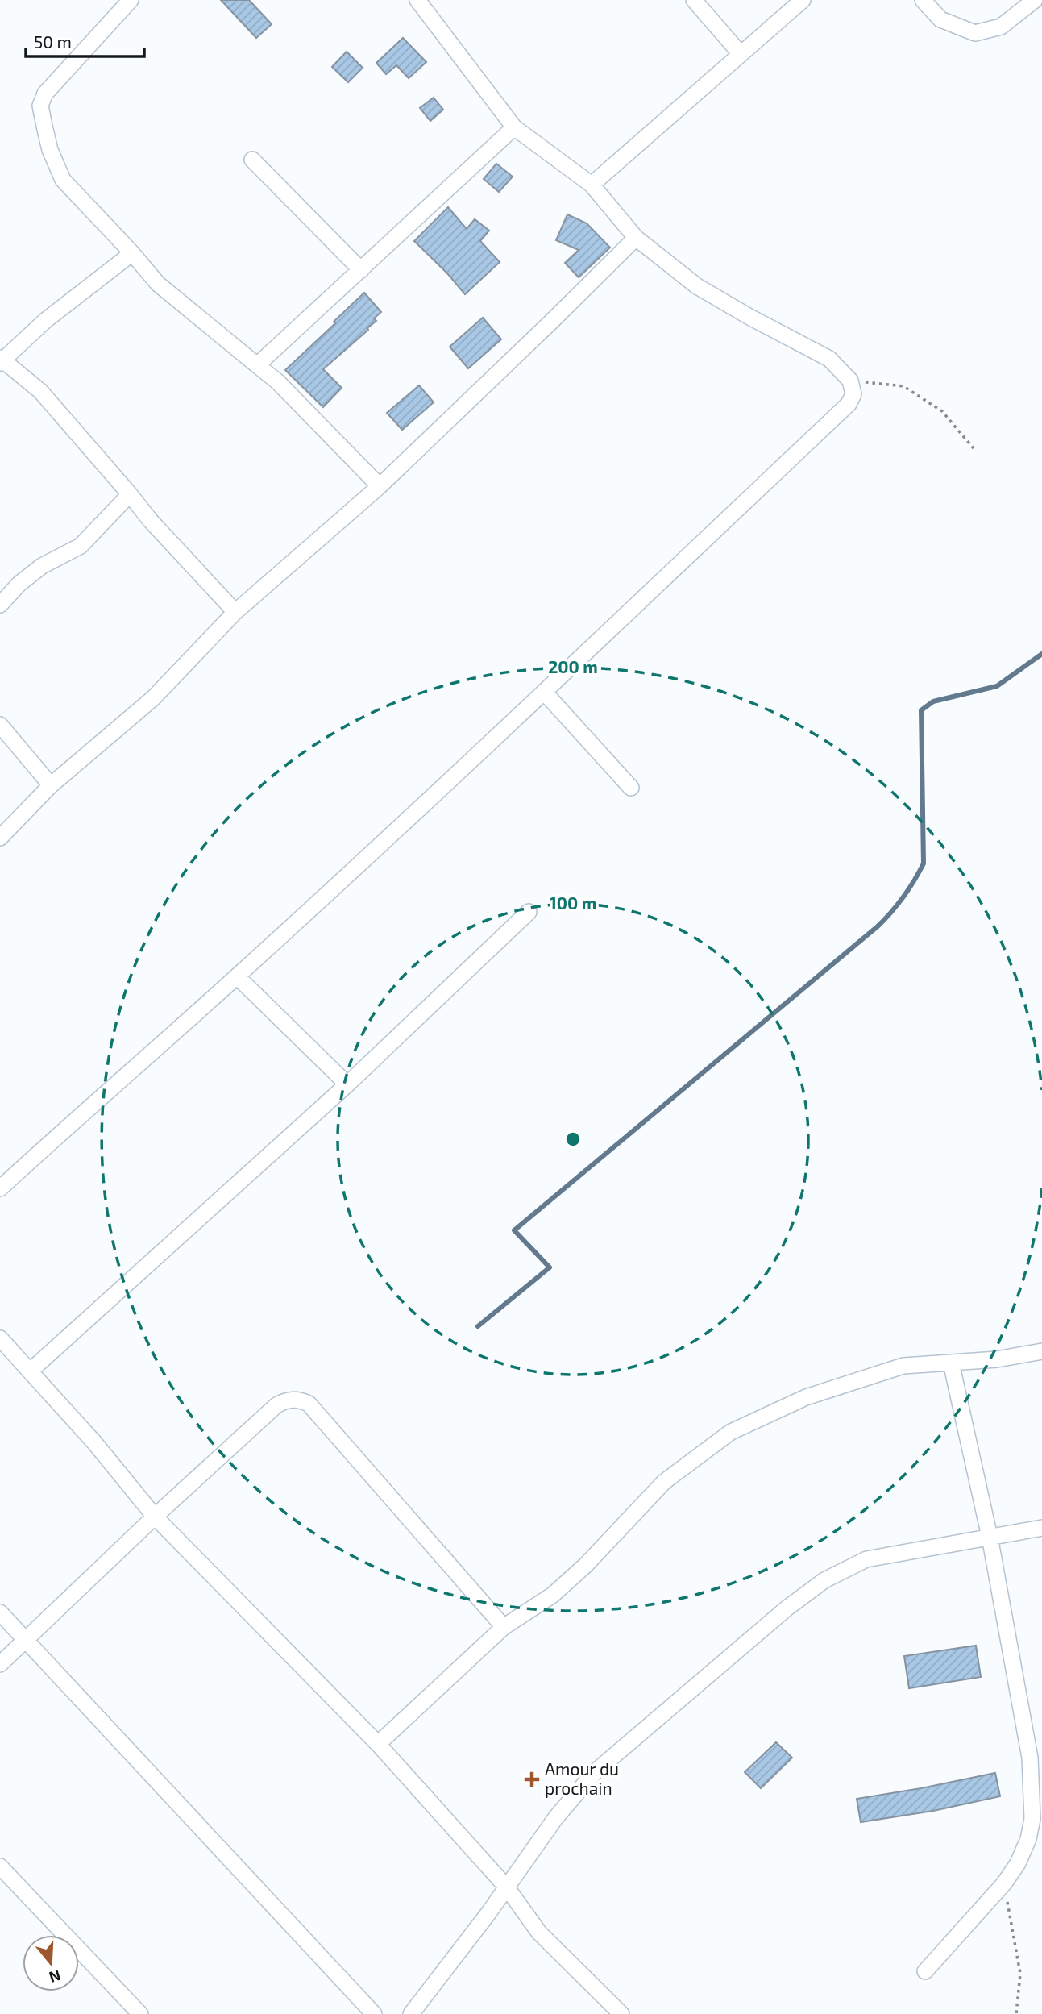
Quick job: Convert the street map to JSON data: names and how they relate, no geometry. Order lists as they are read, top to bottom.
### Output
{
  "places": {
    "health": ["Amour du prochain"]
  },
  "scale_bar": "50 m",
  "north": "bottom",
  "rings": ["200 m", "100 m"]
}
